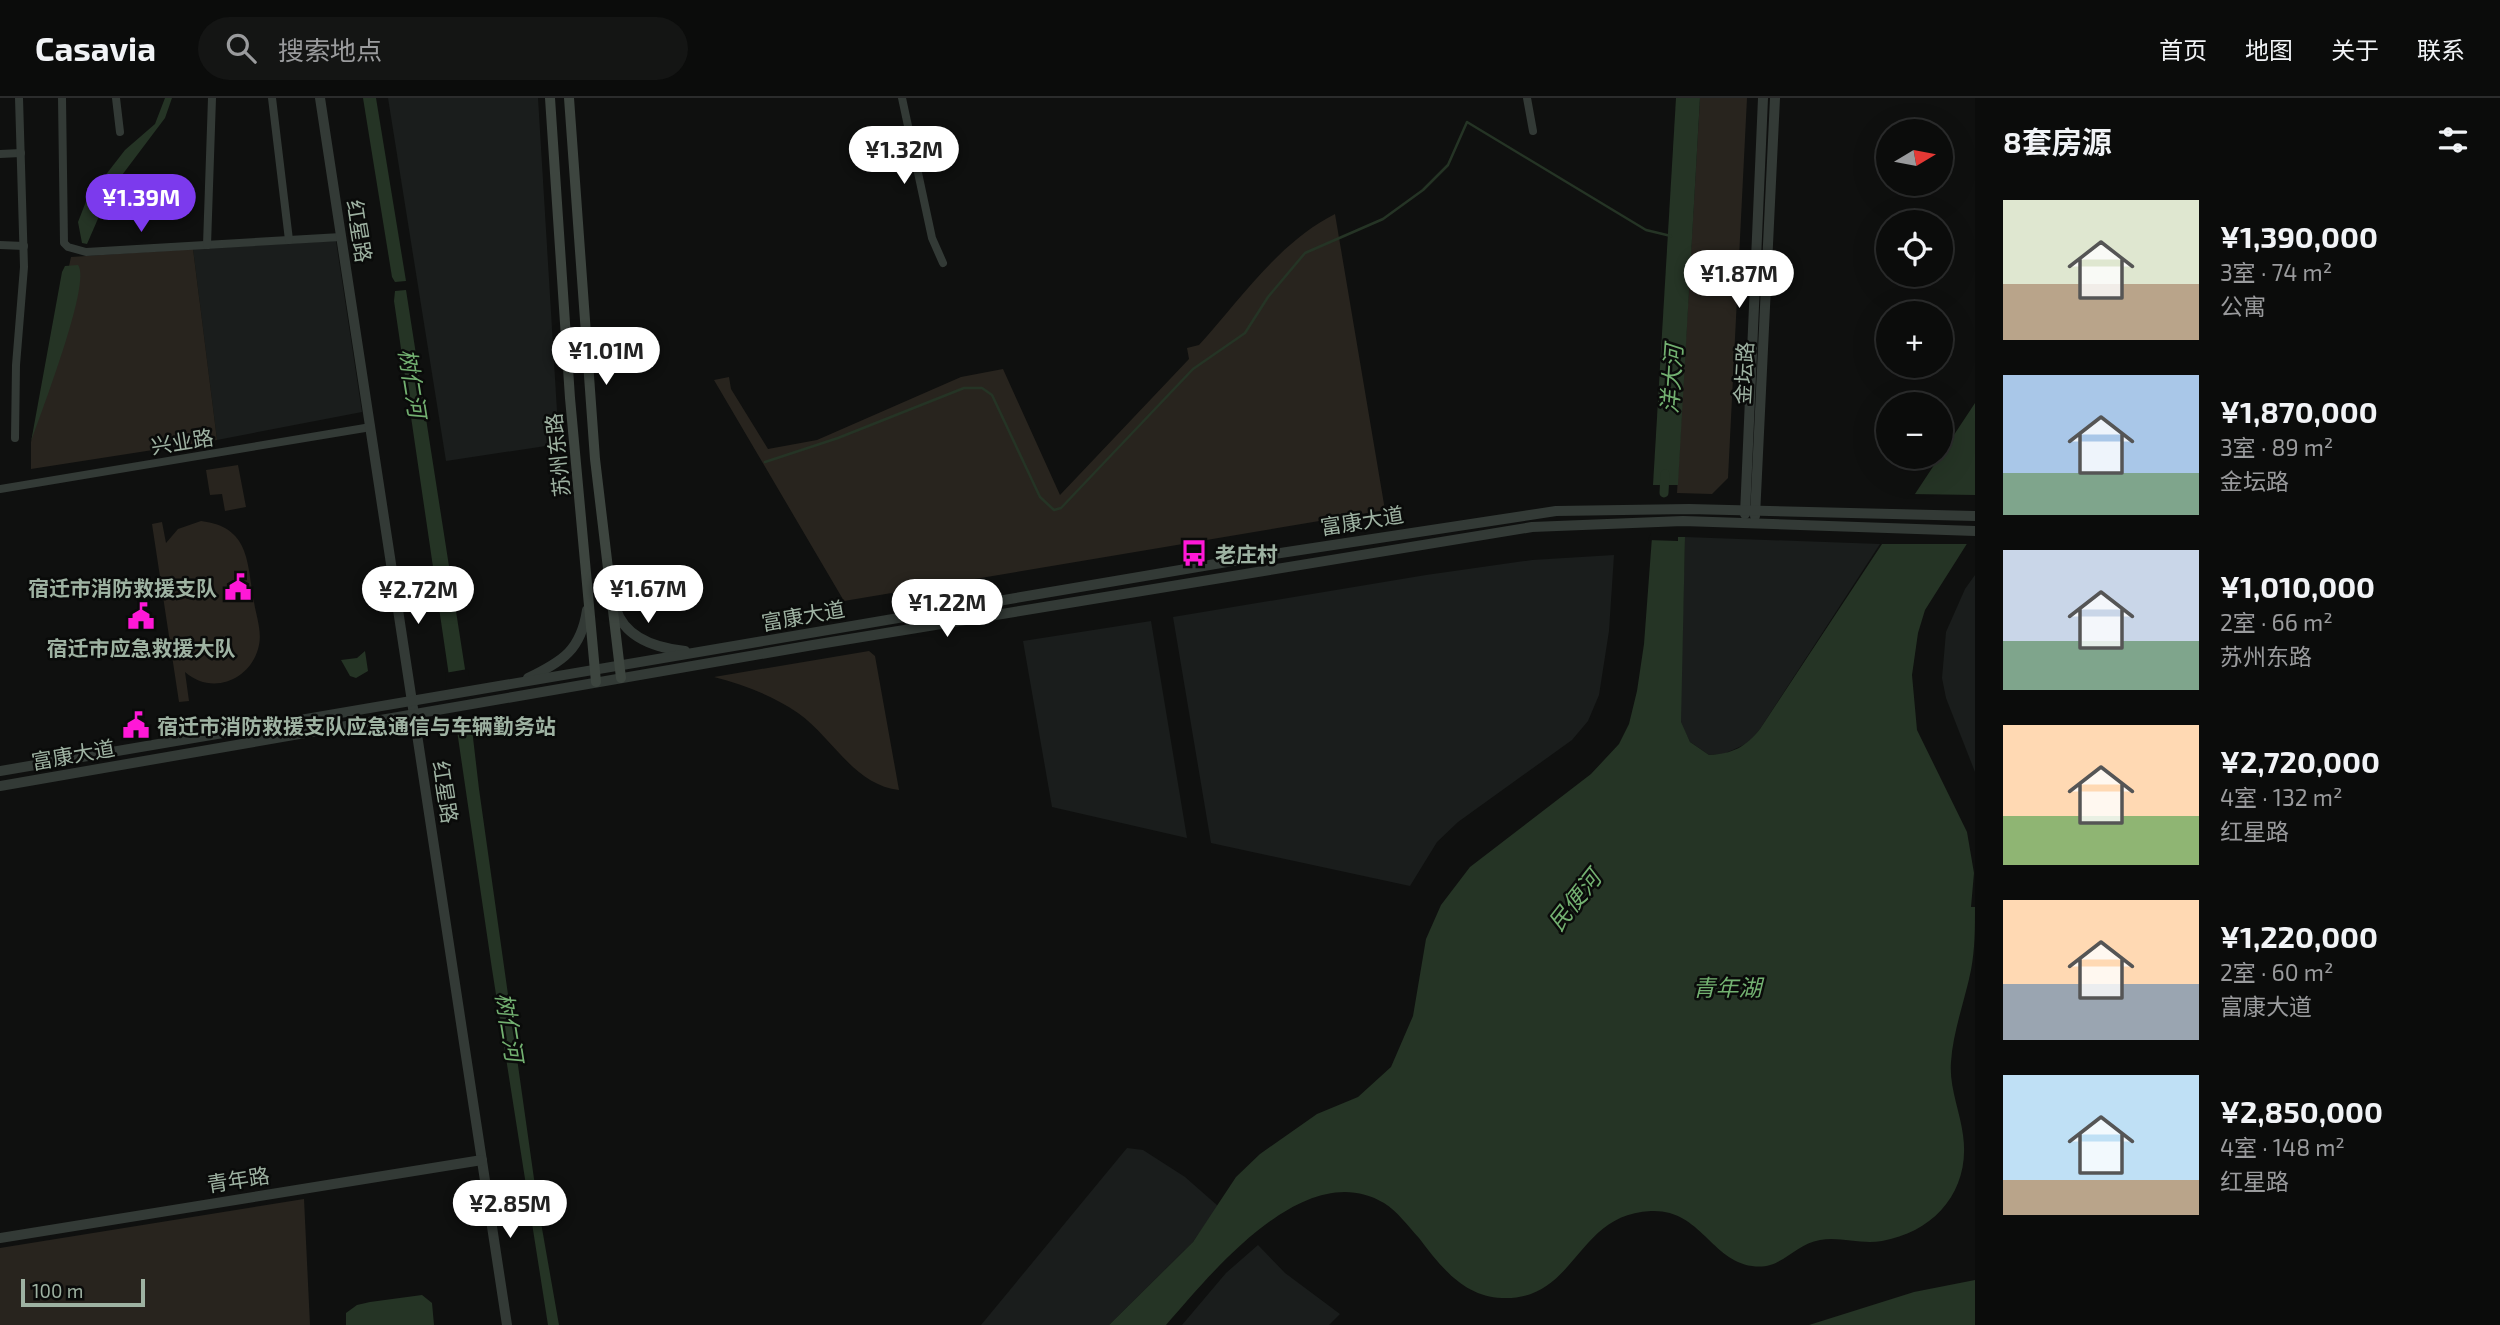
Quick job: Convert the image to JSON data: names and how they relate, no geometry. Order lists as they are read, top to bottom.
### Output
{
  "streets": {
    "main road": ["苏州东路"],
    "street": [
      "红星路",
      "金坛路",
      "兴业路",
      "富康大道",
      "青年路"
    ]
  },
  "crossings": [
    ["红星路", "兴业路"],
    ["红星路", "富康大道"],
    ["红星路", "青年路"],
    ["金坛路", "富康大道"],
    ["苏州东路", "富康大道"]
  ],
  "water": [
    "洋大河",
    "树仁河",
    "民便河",
    "青年湖"
  ],
  "places": {
    "bus stop": ["老庄村"],
    "public building": ["宿迁市消防救援支队", "宿迁市应急救援大队", "宿迁市消防救援支队应急通信与车辆勤务站"]
  },
  "scale_bar": "100 m",
  "north": "right",
  "page": {
    "header": "Casavia",
    "search": "搜索地点",
    "nav": [
      "首页",
      "地图",
      "关于",
      "联系"
    ],
    "heading": "8套房源",
    "map_buttons": ["+", "−"],
    "price": [
      "¥1.32M",
      "¥1.39M",
      "¥1.87M",
      "¥1.01M",
      "¥1.67M",
      "¥2.72M",
      "¥1.22M",
      "¥2.85M"
    ],
    "list": [
      {
        "name": "¥1,390,000",
        "note": "3室 · 74 m² · 公寓"
      },
      {
        "name": "¥1,870,000",
        "note": "3室 · 89 m² · 金坛路"
      },
      {
        "name": "¥1,010,000",
        "note": "2室 · 66 m² · 苏州东路"
      },
      {
        "name": "¥2,720,000",
        "note": "4室 · 132 m² · 红星路"
      },
      {
        "name": "¥1,220,000",
        "note": "2室 · 60 m² · 富康大道"
      },
      {
        "name": "¥2,850,000",
        "note": "4室 · 148 m² · 红星路"
      }
    ],
    "scale": "100 m"
  }
}
